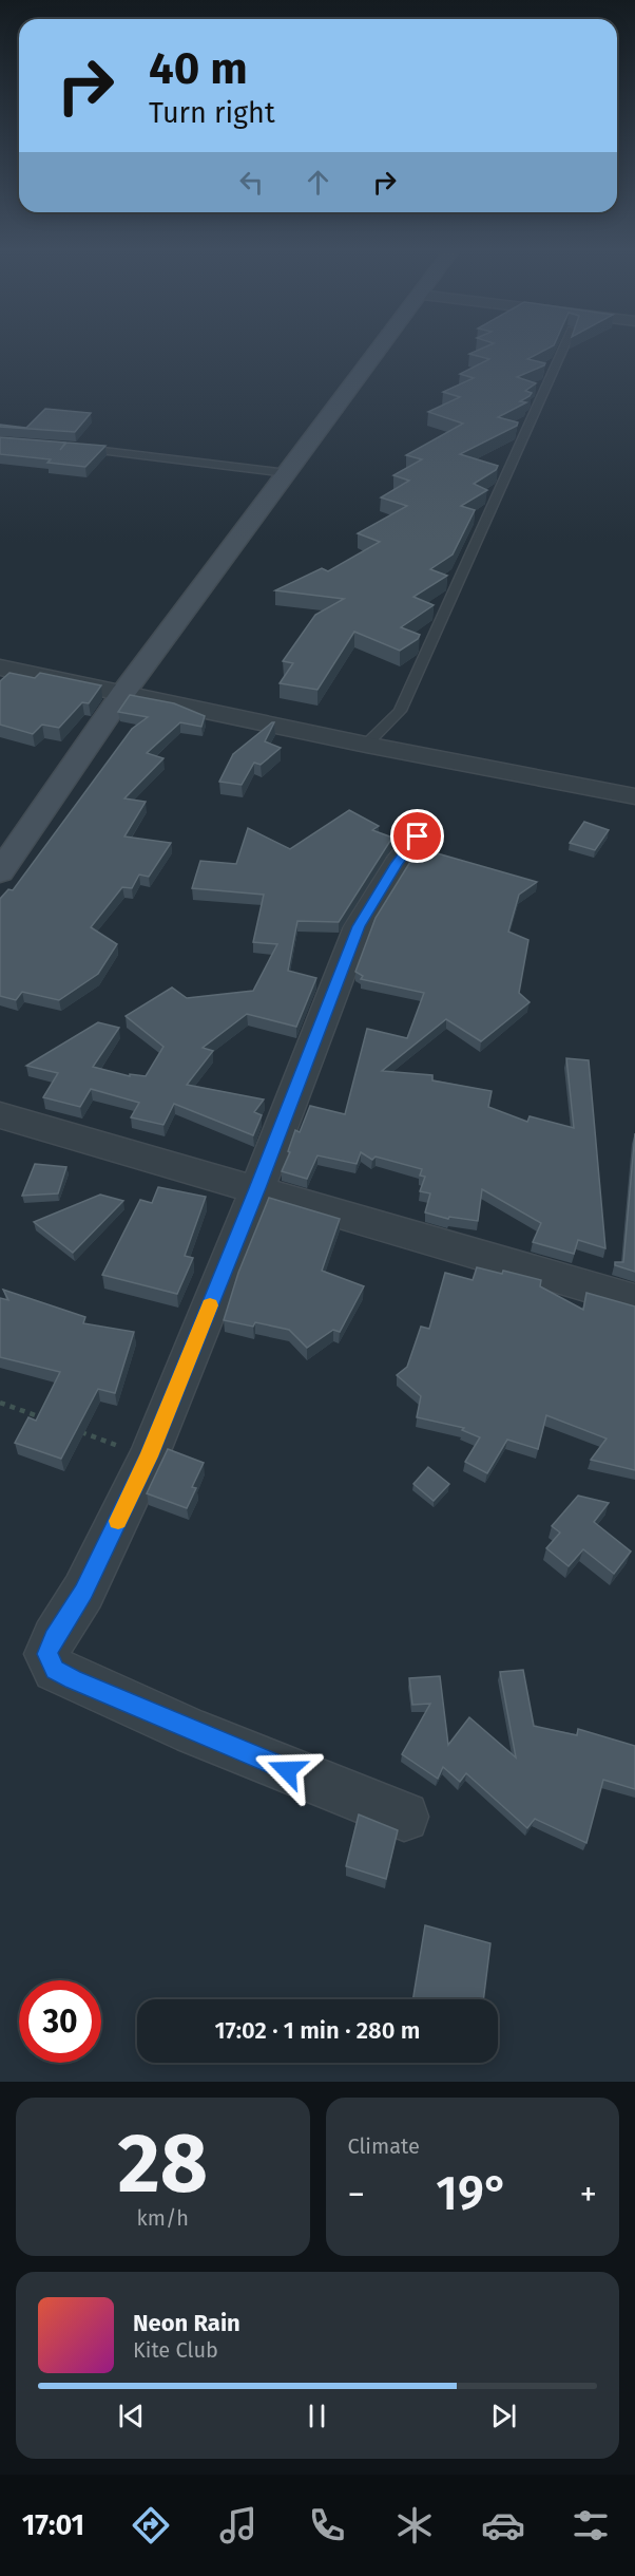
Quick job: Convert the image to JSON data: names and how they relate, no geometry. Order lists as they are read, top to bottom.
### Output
{
  "page": {
    "turn": ["40 m", "Turn right"],
    "limit": "30",
    "trip": "17:02 · 1 min · 280 m",
    "tile": [
      ["28", "km/h"],
      "Climate"
    ],
    "heat": ["−", "19°", "+"],
    "song": ["Neon Rain", "Kite Club"],
    "tabs": "17:01"
  }
}
